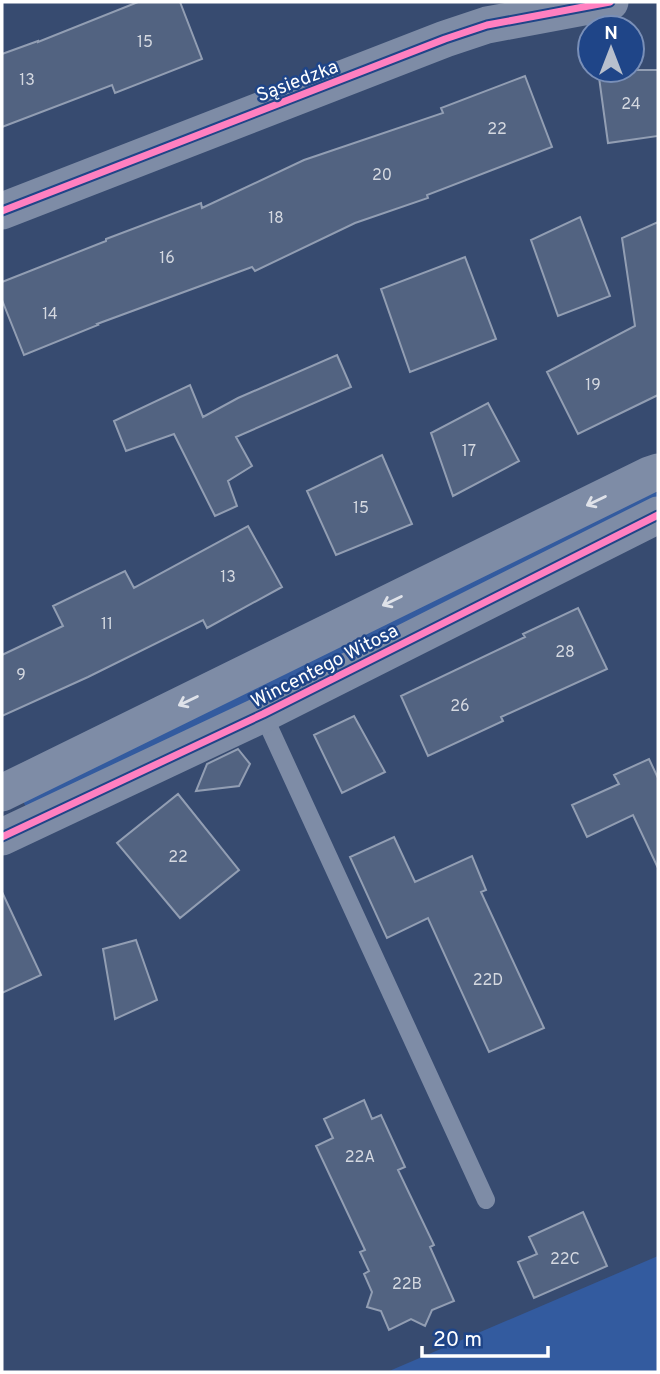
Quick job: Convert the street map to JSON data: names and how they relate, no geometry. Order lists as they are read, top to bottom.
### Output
{
  "streets": {
    "street": ["Sąsiedzka", "Wincentego Witosa"]
  },
  "house_numbers": [
    "15",
    "13",
    "24",
    "22",
    "20",
    "18",
    "16",
    "14",
    "19",
    "17",
    "15",
    "13",
    "11",
    "28",
    "9",
    "26",
    "22",
    "22D",
    "22A",
    "22C",
    "22B"
  ],
  "scale_bar": "20 m",
  "north": "top"
}
